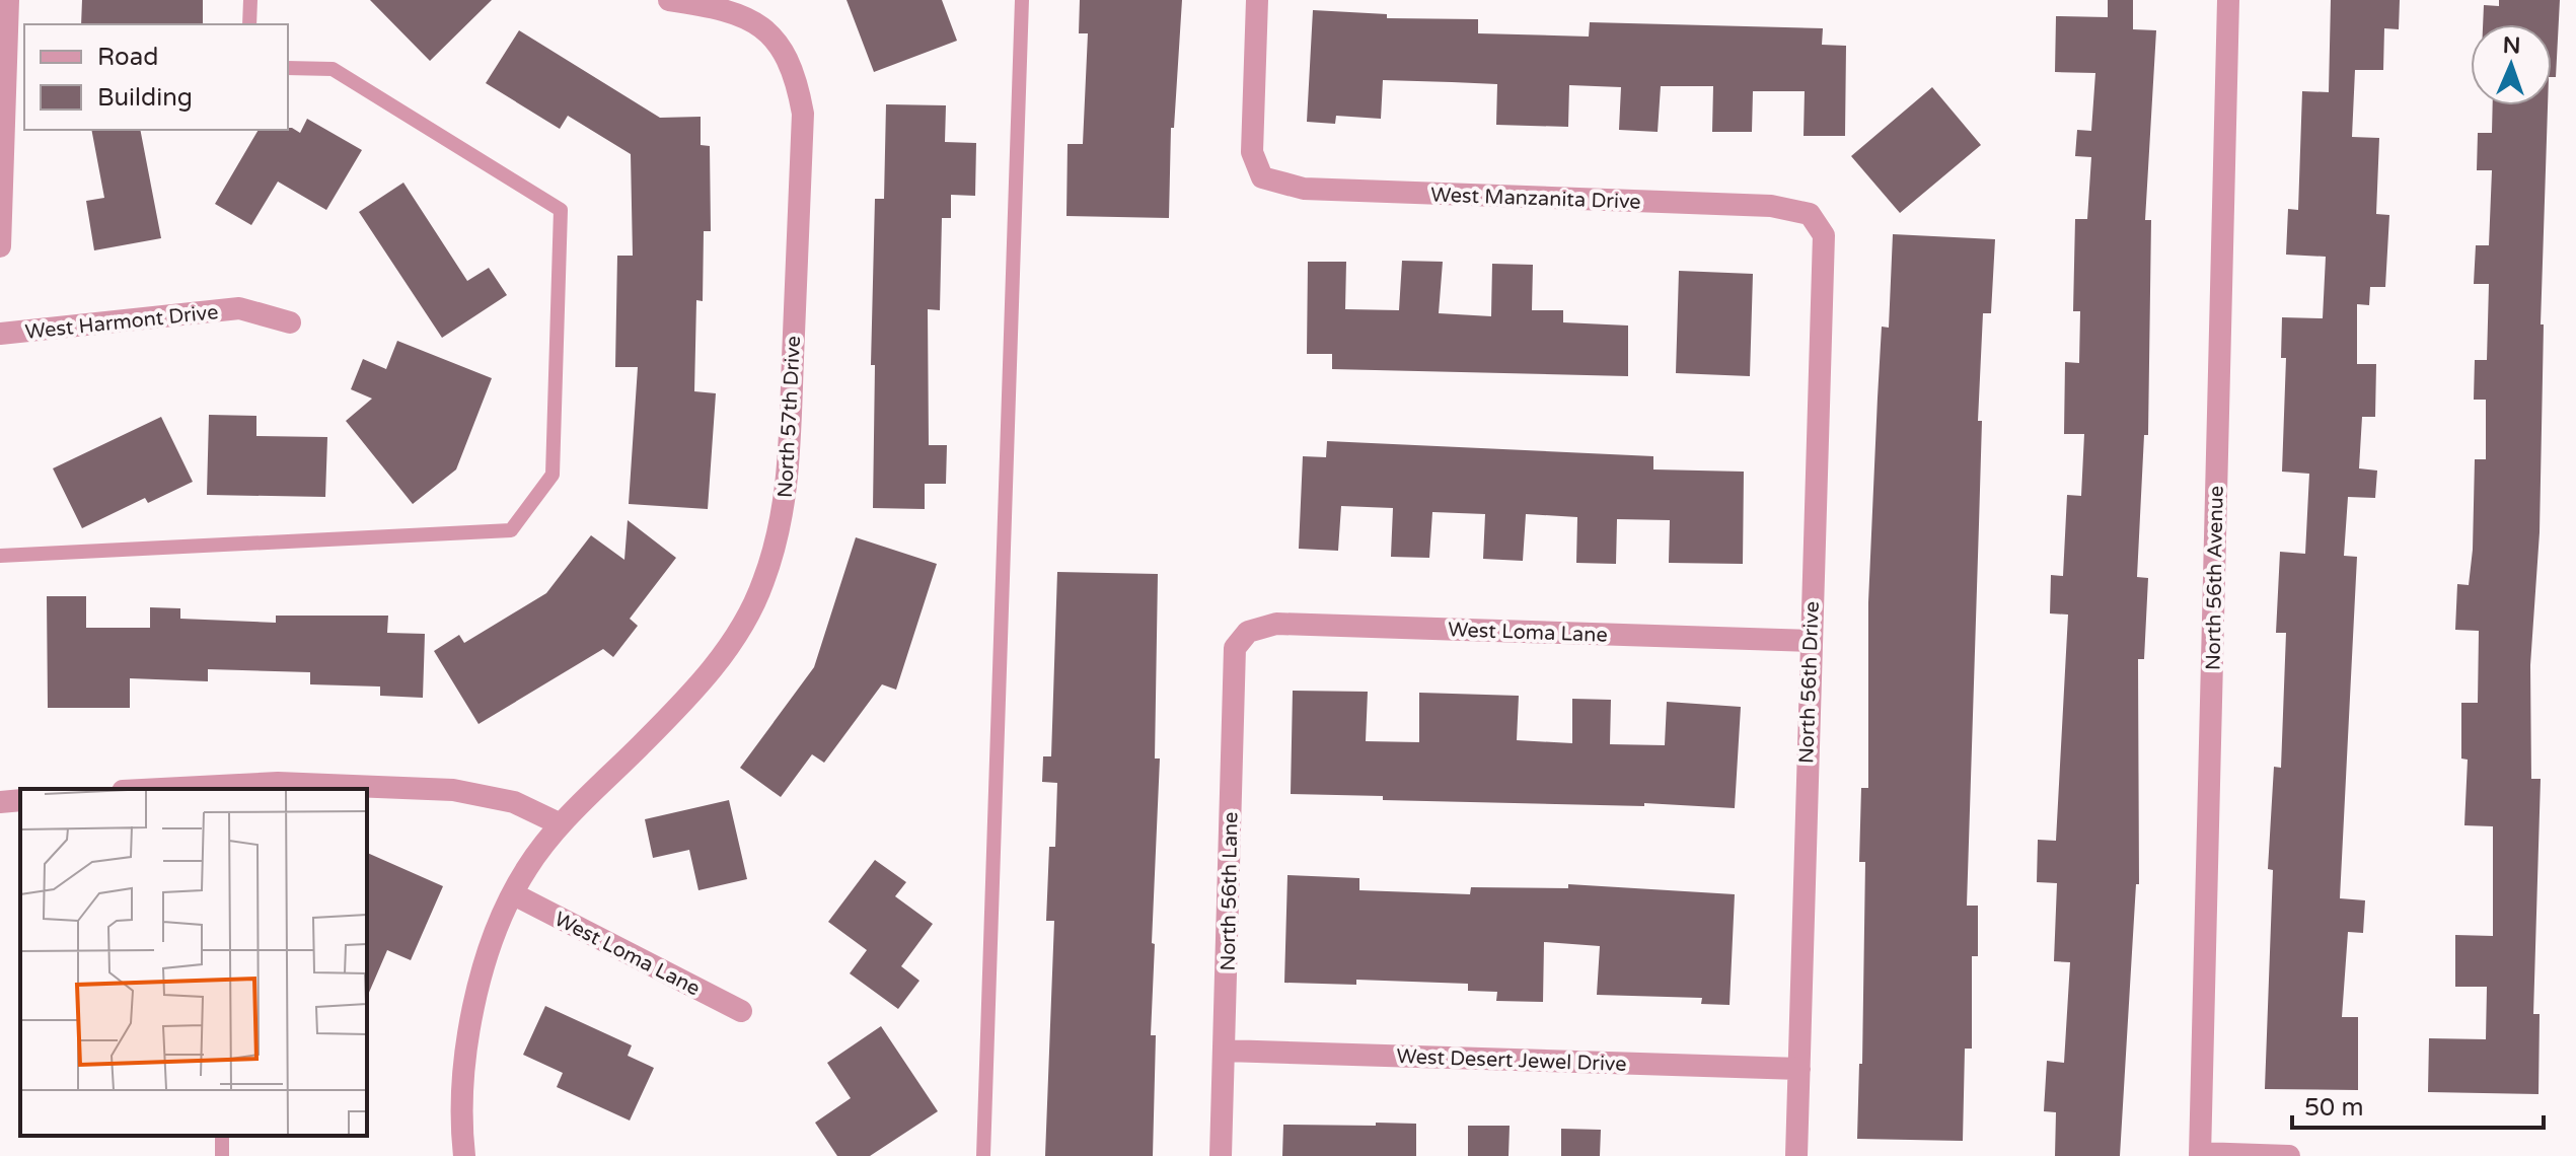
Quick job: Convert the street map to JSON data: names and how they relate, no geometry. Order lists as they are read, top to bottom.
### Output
{
  "streets": {
    "street": [
      "West Manzanita Drive",
      "West Harmont Drive",
      "North 57th Drive",
      "North 56th Avenue",
      "West Loma Lane",
      "North 56th Drive",
      "North 56th Lane",
      "West Desert Jewel Drive"
    ]
  },
  "crossings": [
    ["West Manzanita Drive", "North 56th Drive"],
    ["North 57th Drive", "West Loma Lane"],
    ["West Loma Lane", "North 56th Drive"],
    ["West Loma Lane", "North 56th Lane"],
    ["North 56th Drive", "West Desert Jewel Drive"],
    ["North 56th Lane", "West Desert Jewel Drive"]
  ],
  "legend": ["Road", "Building"],
  "scale_bar": "50 m",
  "north": "top"
}
